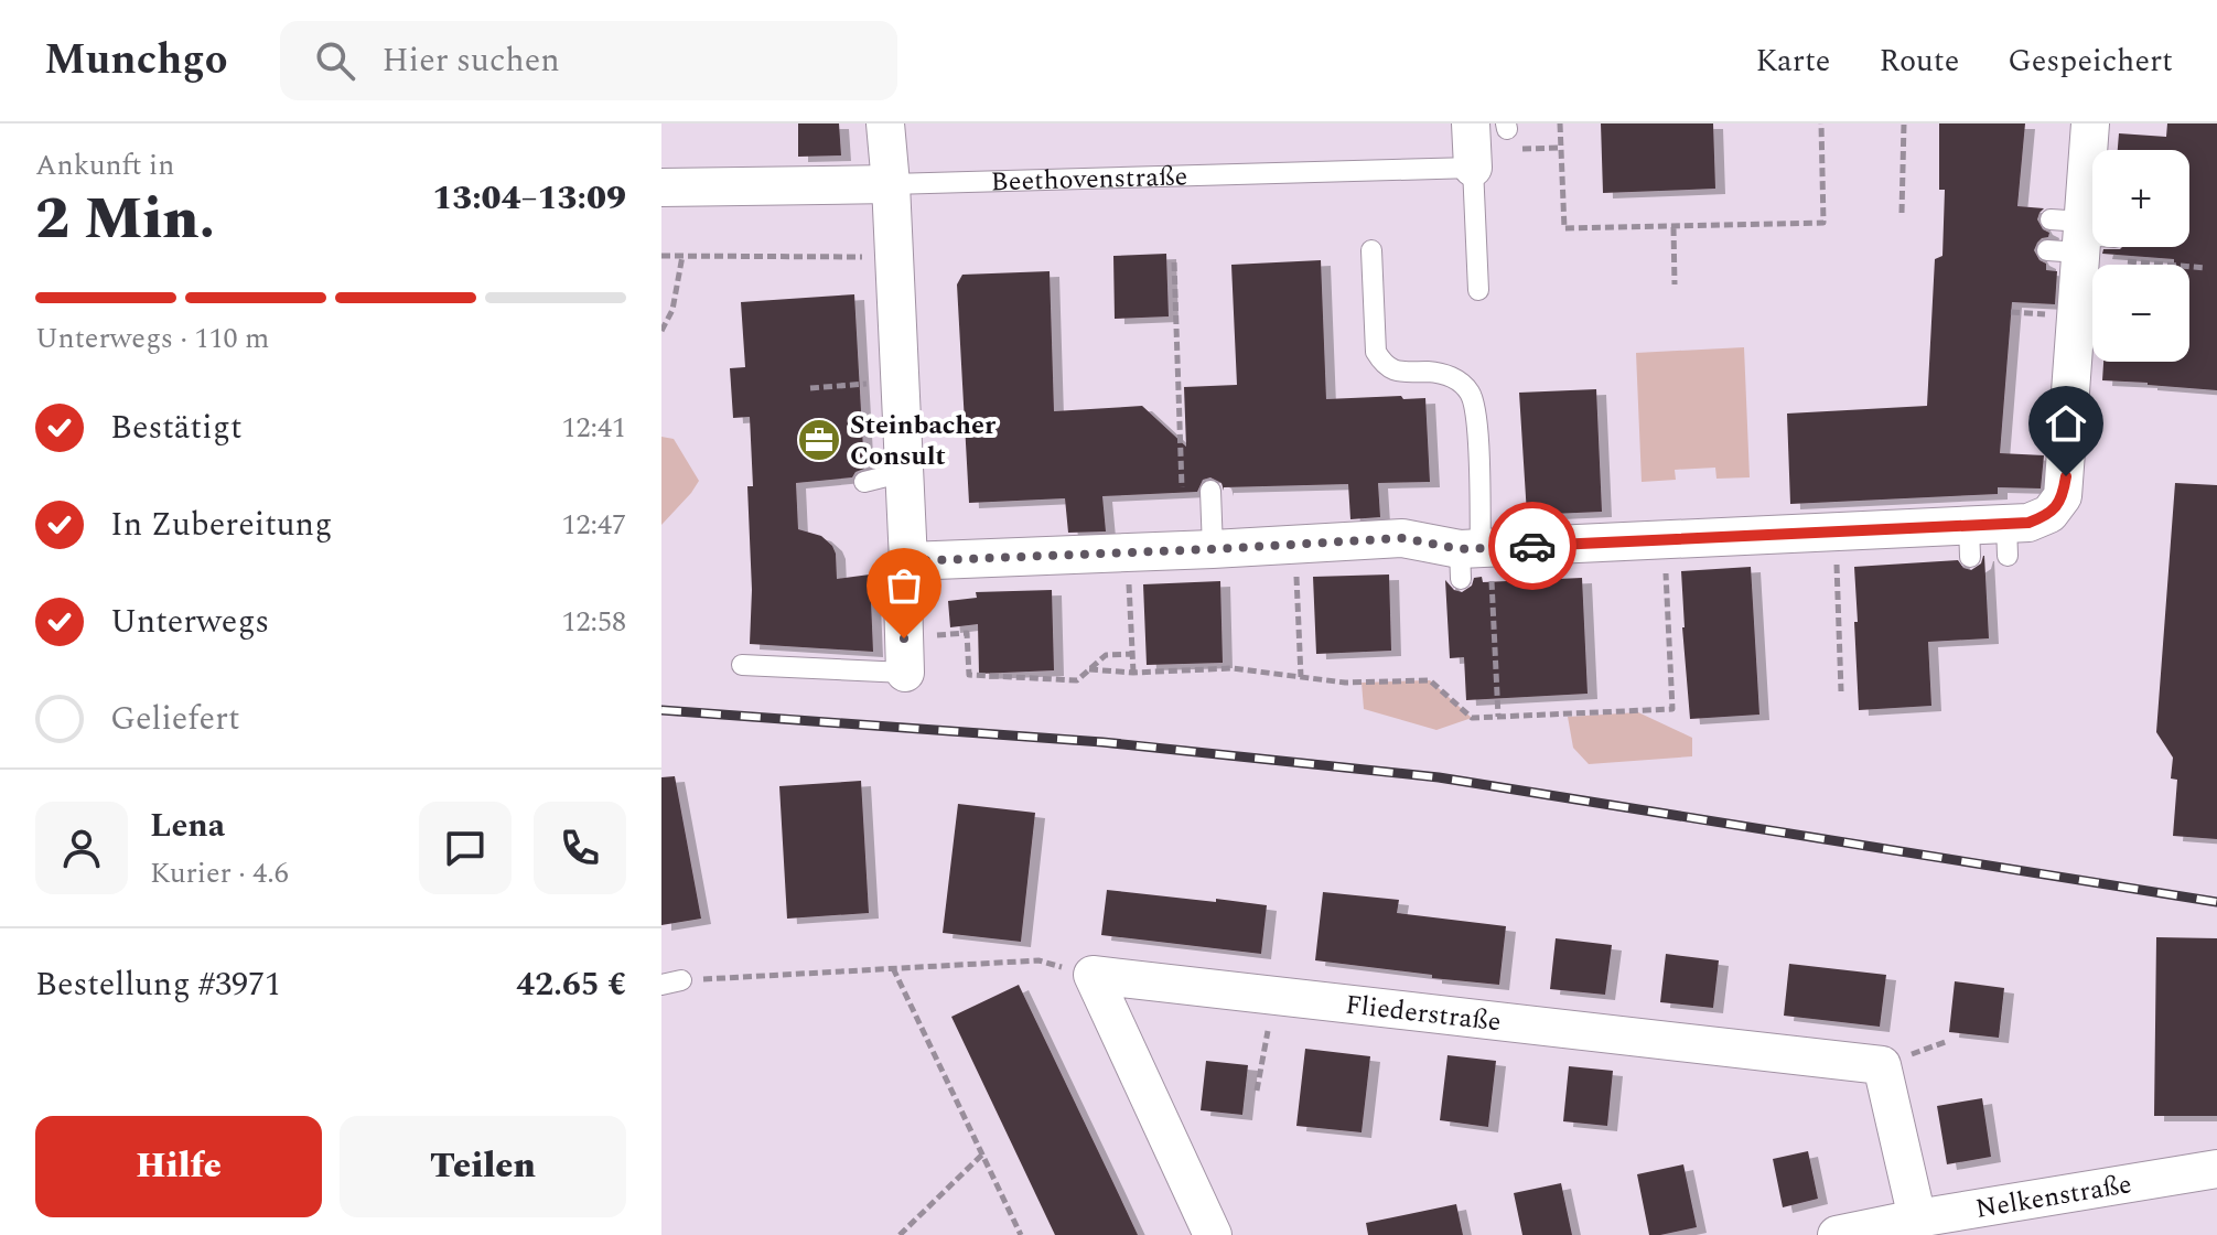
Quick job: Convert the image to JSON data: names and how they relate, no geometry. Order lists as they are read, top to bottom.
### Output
{
  "streets": {
    "street": ["Beethovenstraße", "Fliederstraße", "Nelkenstraße"]
  },
  "crossings": [
    ["Fliederstraße", "Nelkenstraße"]
  ],
  "places": {
    "office": ["Steinbacher Consult"]
  },
  "page": {
    "header": "Munchgo",
    "search": "Hier suchen",
    "nav": ["Karte", "Route", "Gespeichert"],
    "heading": ["2 Min.", "Ankunft in", "13:04–13:09"],
    "panel": [
      "Lena",
      "Kurier · 4.6",
      "Bestellung #3971",
      "42.65 €"
    ],
    "map_buttons": ["+", "−"],
    "bar": "Unterwegs · 110 m",
    "list": [
      ["Bestätigt", "12:41"],
      ["In Zubereitung", "12:47"],
      ["Unterwegs", "12:58"],
      "Geliefert"
    ],
    "buttons": ["Hilfe", "Teilen"]
  }
}
